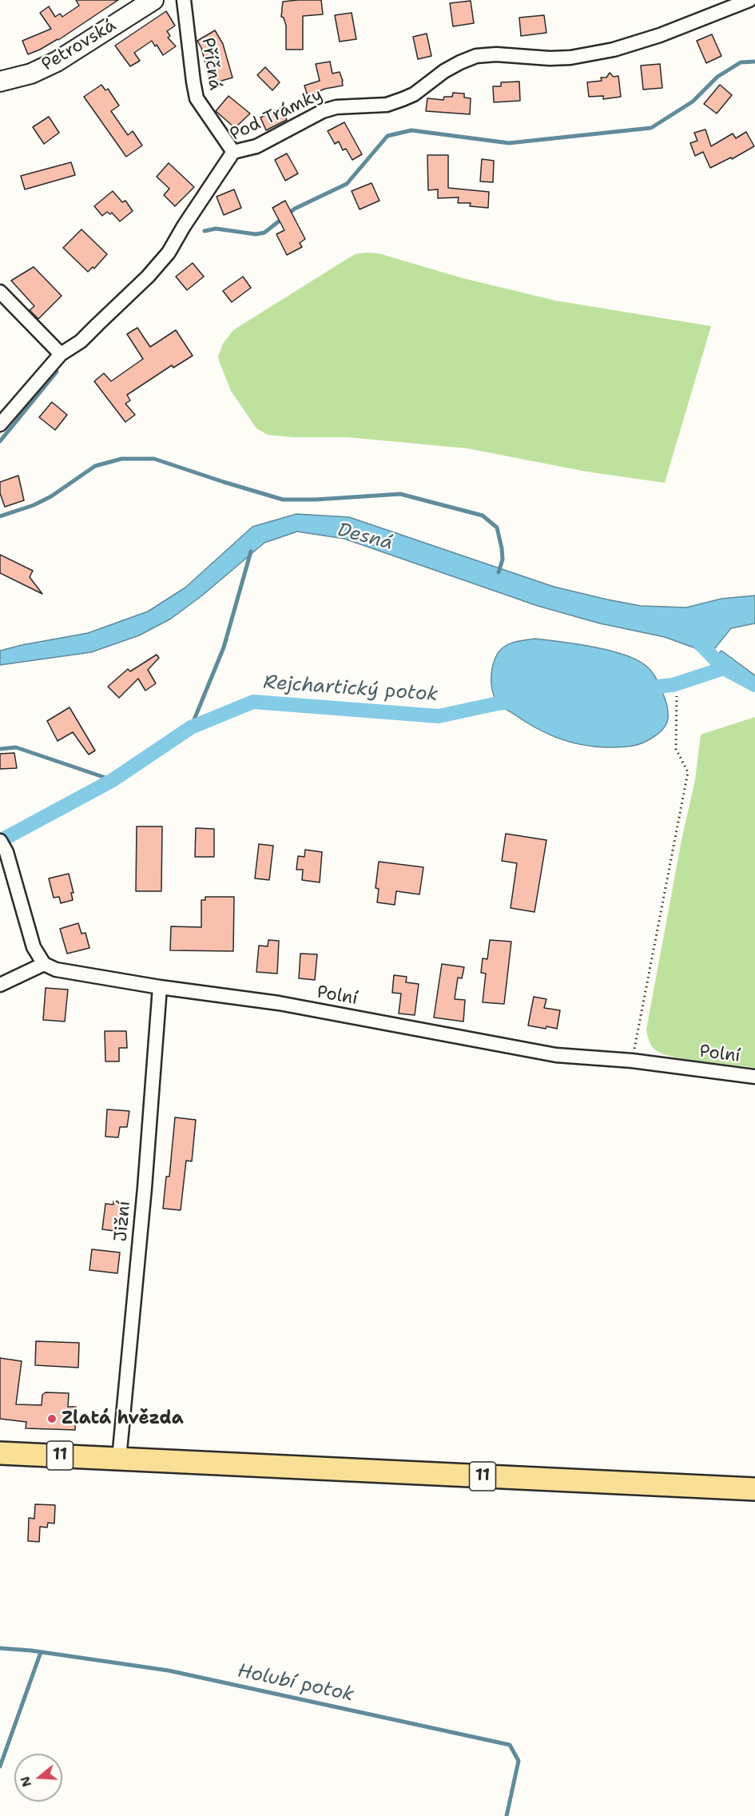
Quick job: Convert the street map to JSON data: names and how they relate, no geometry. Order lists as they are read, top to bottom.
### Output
{
  "streets": {
    "main road": ["11"],
    "street": [
      "Petrovská",
      "Příčná",
      "Pod Trámky",
      "Polní",
      "Jižní"
    ]
  },
  "crossings": [
    ["Příčná", "Pod Trámky"],
    ["Polní", "Jižní"],
    ["Jižní", "11"]
  ],
  "water": ["Desná", "Rejchartický potok", "Holubí potok"],
  "places": ["Zlatá hvězda"],
  "north": "left"
}
